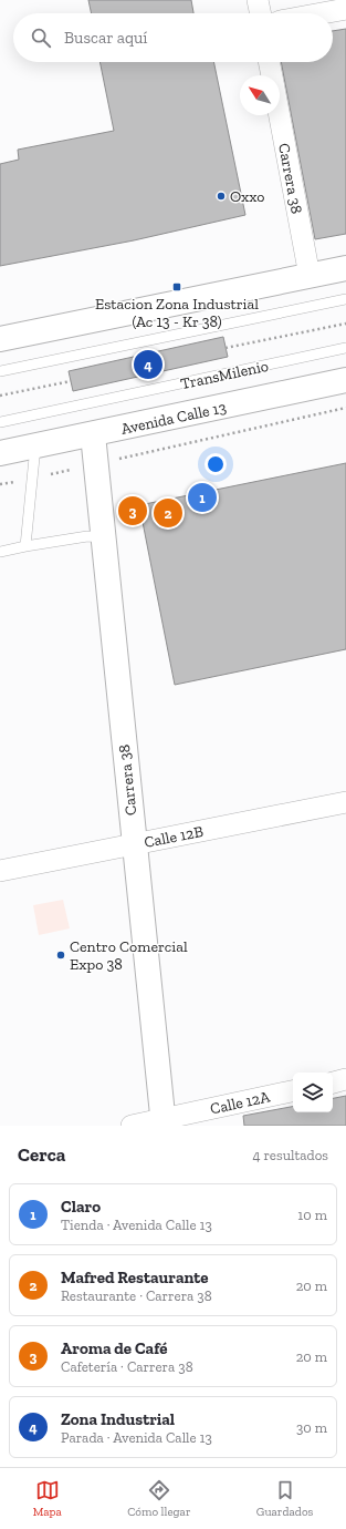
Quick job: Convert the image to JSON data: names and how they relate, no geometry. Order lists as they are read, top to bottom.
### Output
{
  "streets": {
    "main road": ["Carrera 38", "Avenida Calle 13"],
    "street": ["Calle 12B", "Calle 12A"],
    "lane": ["TransMilenio"]
  },
  "crossings": [
    ["Carrera 38", "Avenida Calle 13"],
    ["Carrera 38", "Calle 12B"],
    ["Carrera 38", "Calle 12A"]
  ],
  "places": {
    "other": ["Oxxo", "Centro Comercial Expo 38"],
    "transit": ["Estacion Zona Industrial (Ac 13 - Kr 38)"]
  },
  "north": "top left",
  "page": {
    "search": "Buscar aquí",
    "pins": [
      "4",
      "1",
      "3",
      "2"
    ],
    "heading": ["Cerca", "4 resultados"],
    "list": [
      {
        "mark": "1",
        "name": "Claro",
        "note": "Tienda · Avenida Calle 13",
        "value": "10 m"
      },
      {
        "mark": "2",
        "name": "Mafred Restaurante",
        "note": "Restaurante · Carrera 38",
        "value": "20 m"
      },
      {
        "mark": "3",
        "name": "Aroma de Café",
        "note": "Cafetería · Carrera 38",
        "value": "20 m"
      },
      {
        "mark": "4",
        "name": "Zona Industrial",
        "note": "Parada · Avenida Calle 13",
        "value": "30 m"
      }
    ],
    "nav": ["Mapa", "Cómo llegar", "Guardados"]
  }
}
